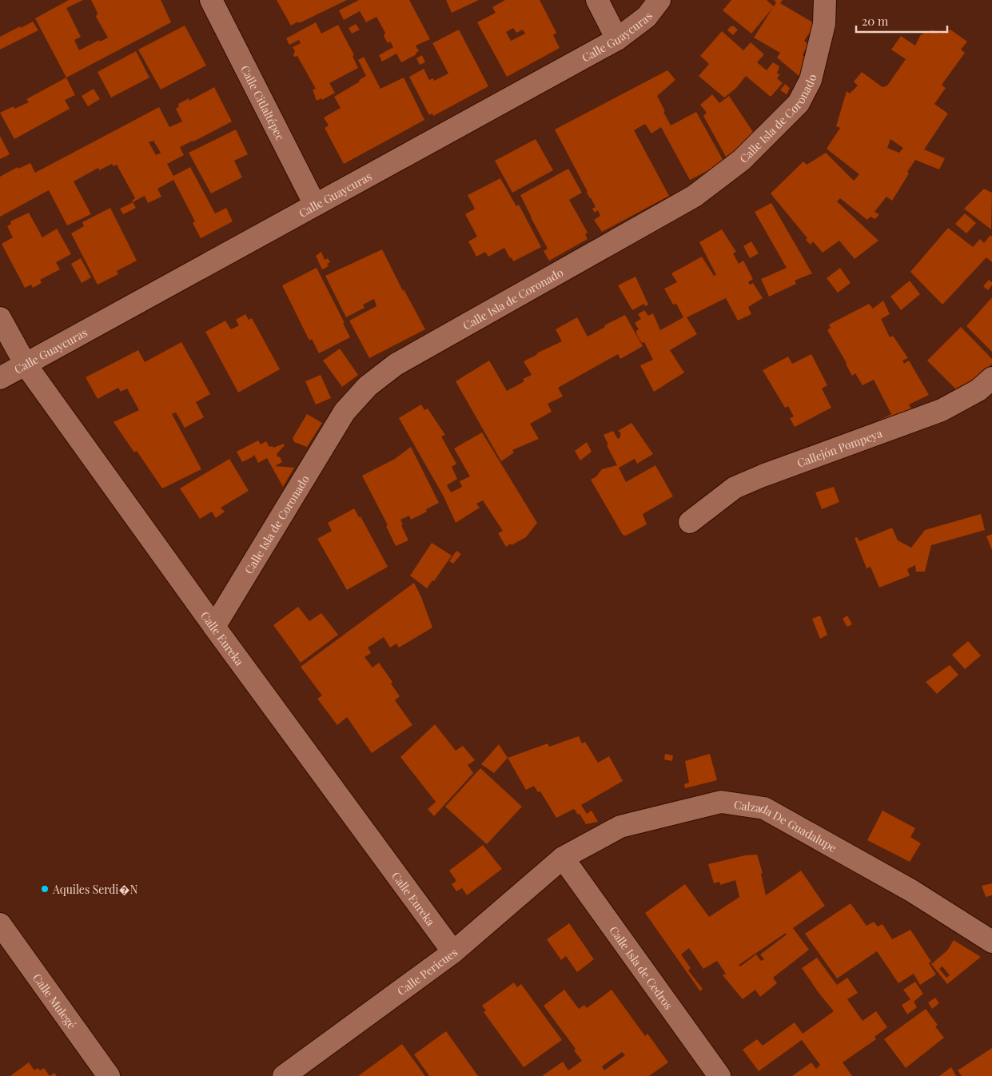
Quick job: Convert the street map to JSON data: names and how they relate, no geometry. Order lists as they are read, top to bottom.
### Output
{
  "streets": {
    "street": [
      "Calle Guaycuras",
      "Calle Citlaltépec",
      "Calle Isla de Coronado",
      "Callejón Pompeya",
      "Calle Eureka",
      "Calzada De Guadalupe",
      "Calle Isla de Cedros",
      "Calle Pericues",
      "Calle Mulegé"
    ]
  },
  "crossings": [
    ["Calle Guaycuras", "Calle Citlaltépec"],
    ["Calle Guaycuras", "Calle Eureka"],
    ["Calle Isla de Coronado", "Calle Eureka"],
    ["Calle Eureka", "Calle Pericues"],
    ["Calzada De Guadalupe", "Calle Isla de Cedros"],
    ["Calzada De Guadalupe", "Calle Pericues"],
    ["Calle Isla de Cedros", "Calle Pericues"]
  ],
  "places": ["Aquiles Serdi�N"],
  "scale_bar": "20 m"
}
